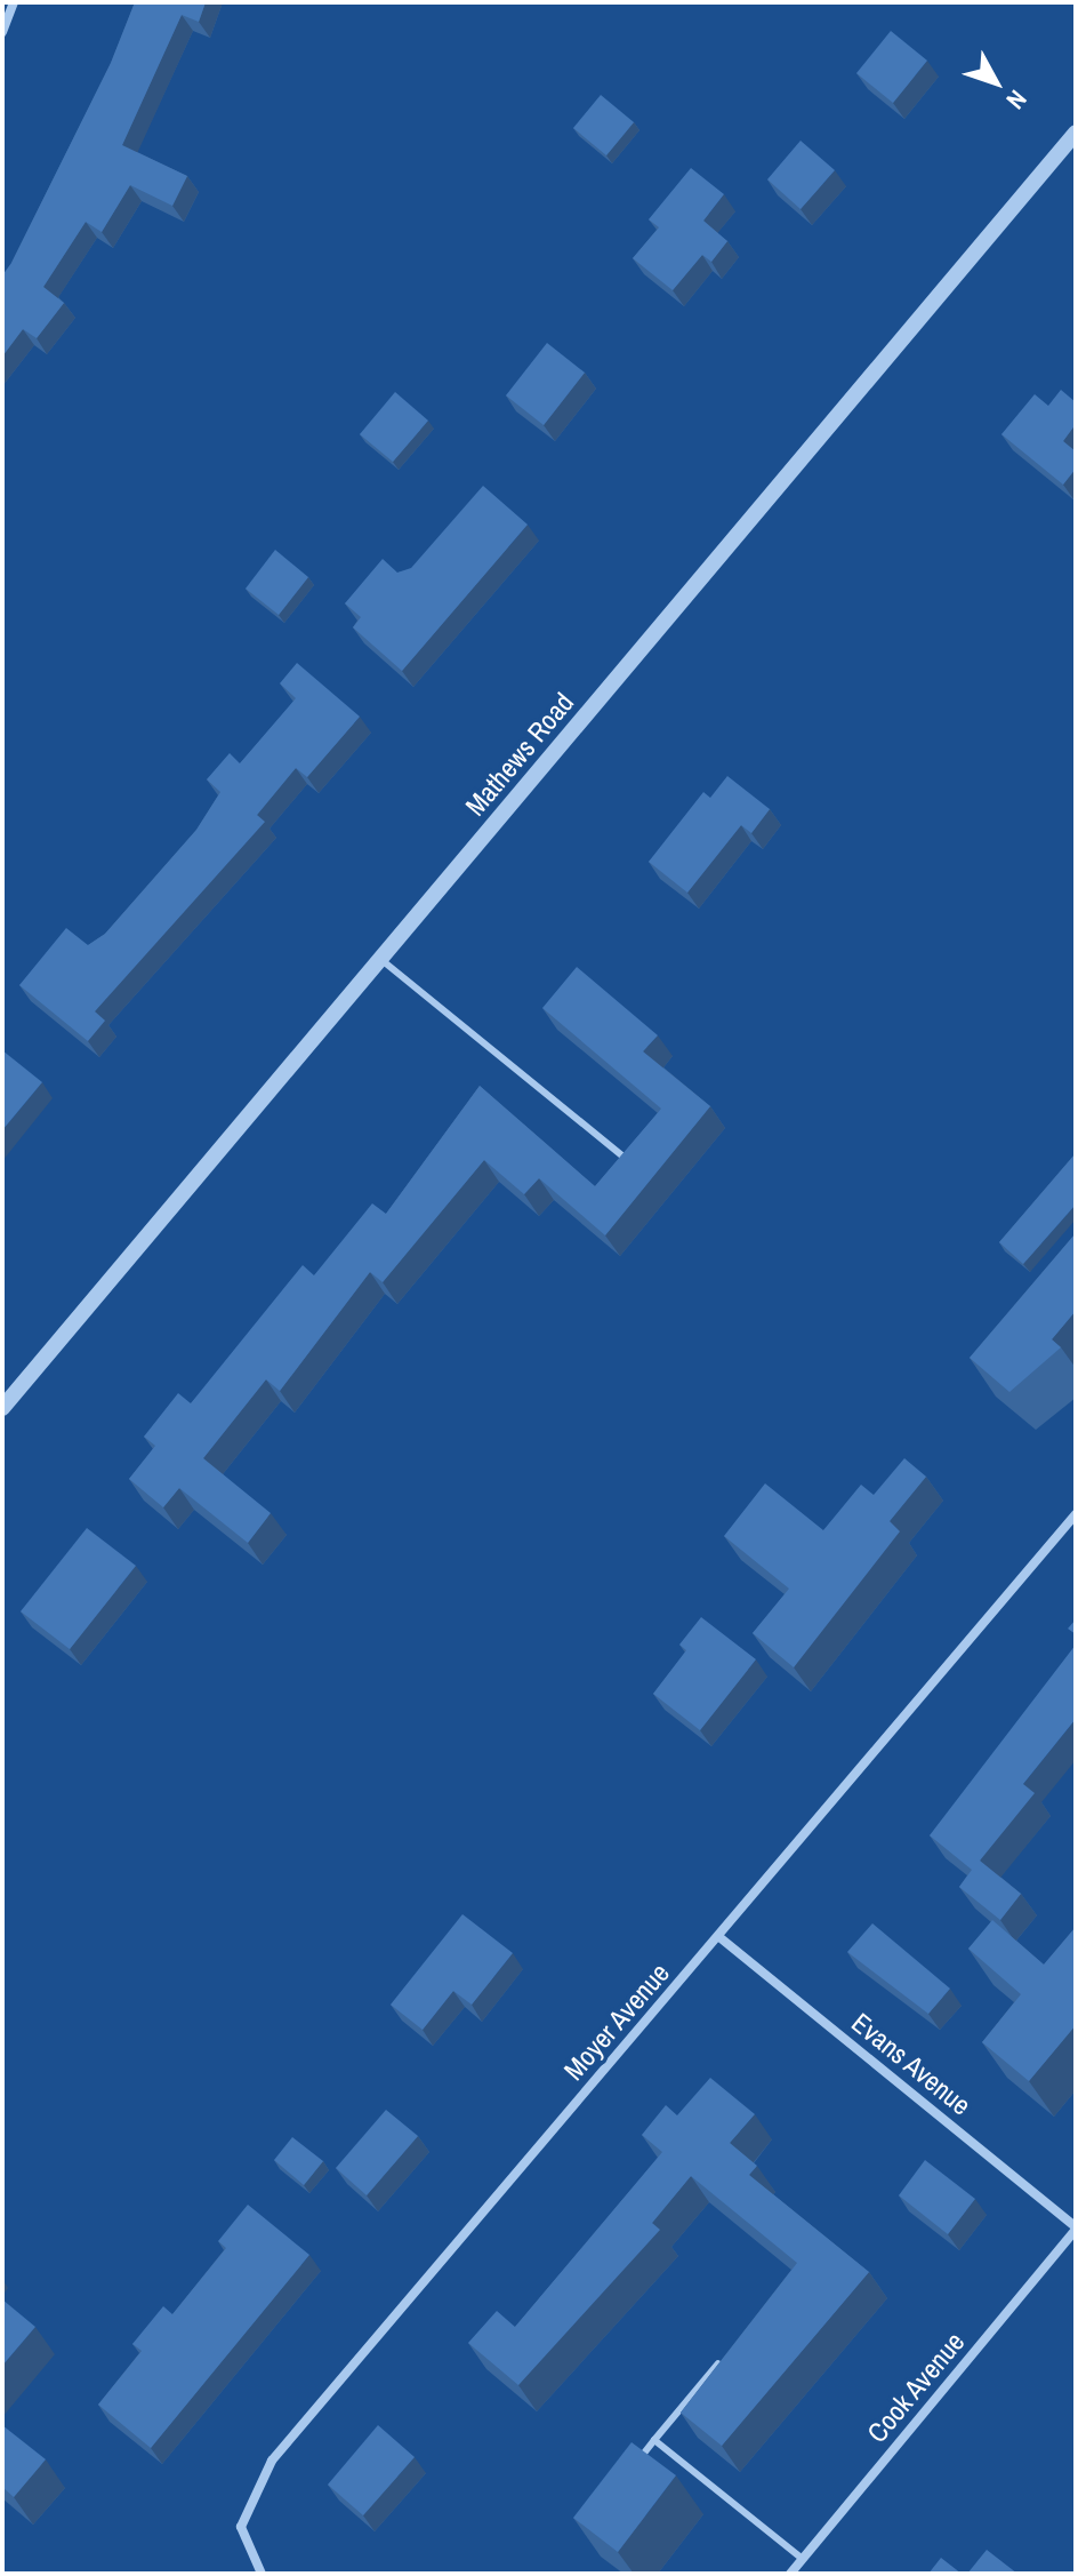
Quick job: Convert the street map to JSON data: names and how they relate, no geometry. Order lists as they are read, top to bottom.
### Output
{
  "streets": {
    "street": [
      "Mathews Road",
      "Moyer Avenue",
      "Evans Avenue",
      "Cook Avenue"
    ]
  },
  "crossings": [
    ["Moyer Avenue", "Evans Avenue"],
    ["Evans Avenue", "Cook Avenue"]
  ],
  "north": "bottom right"
}
